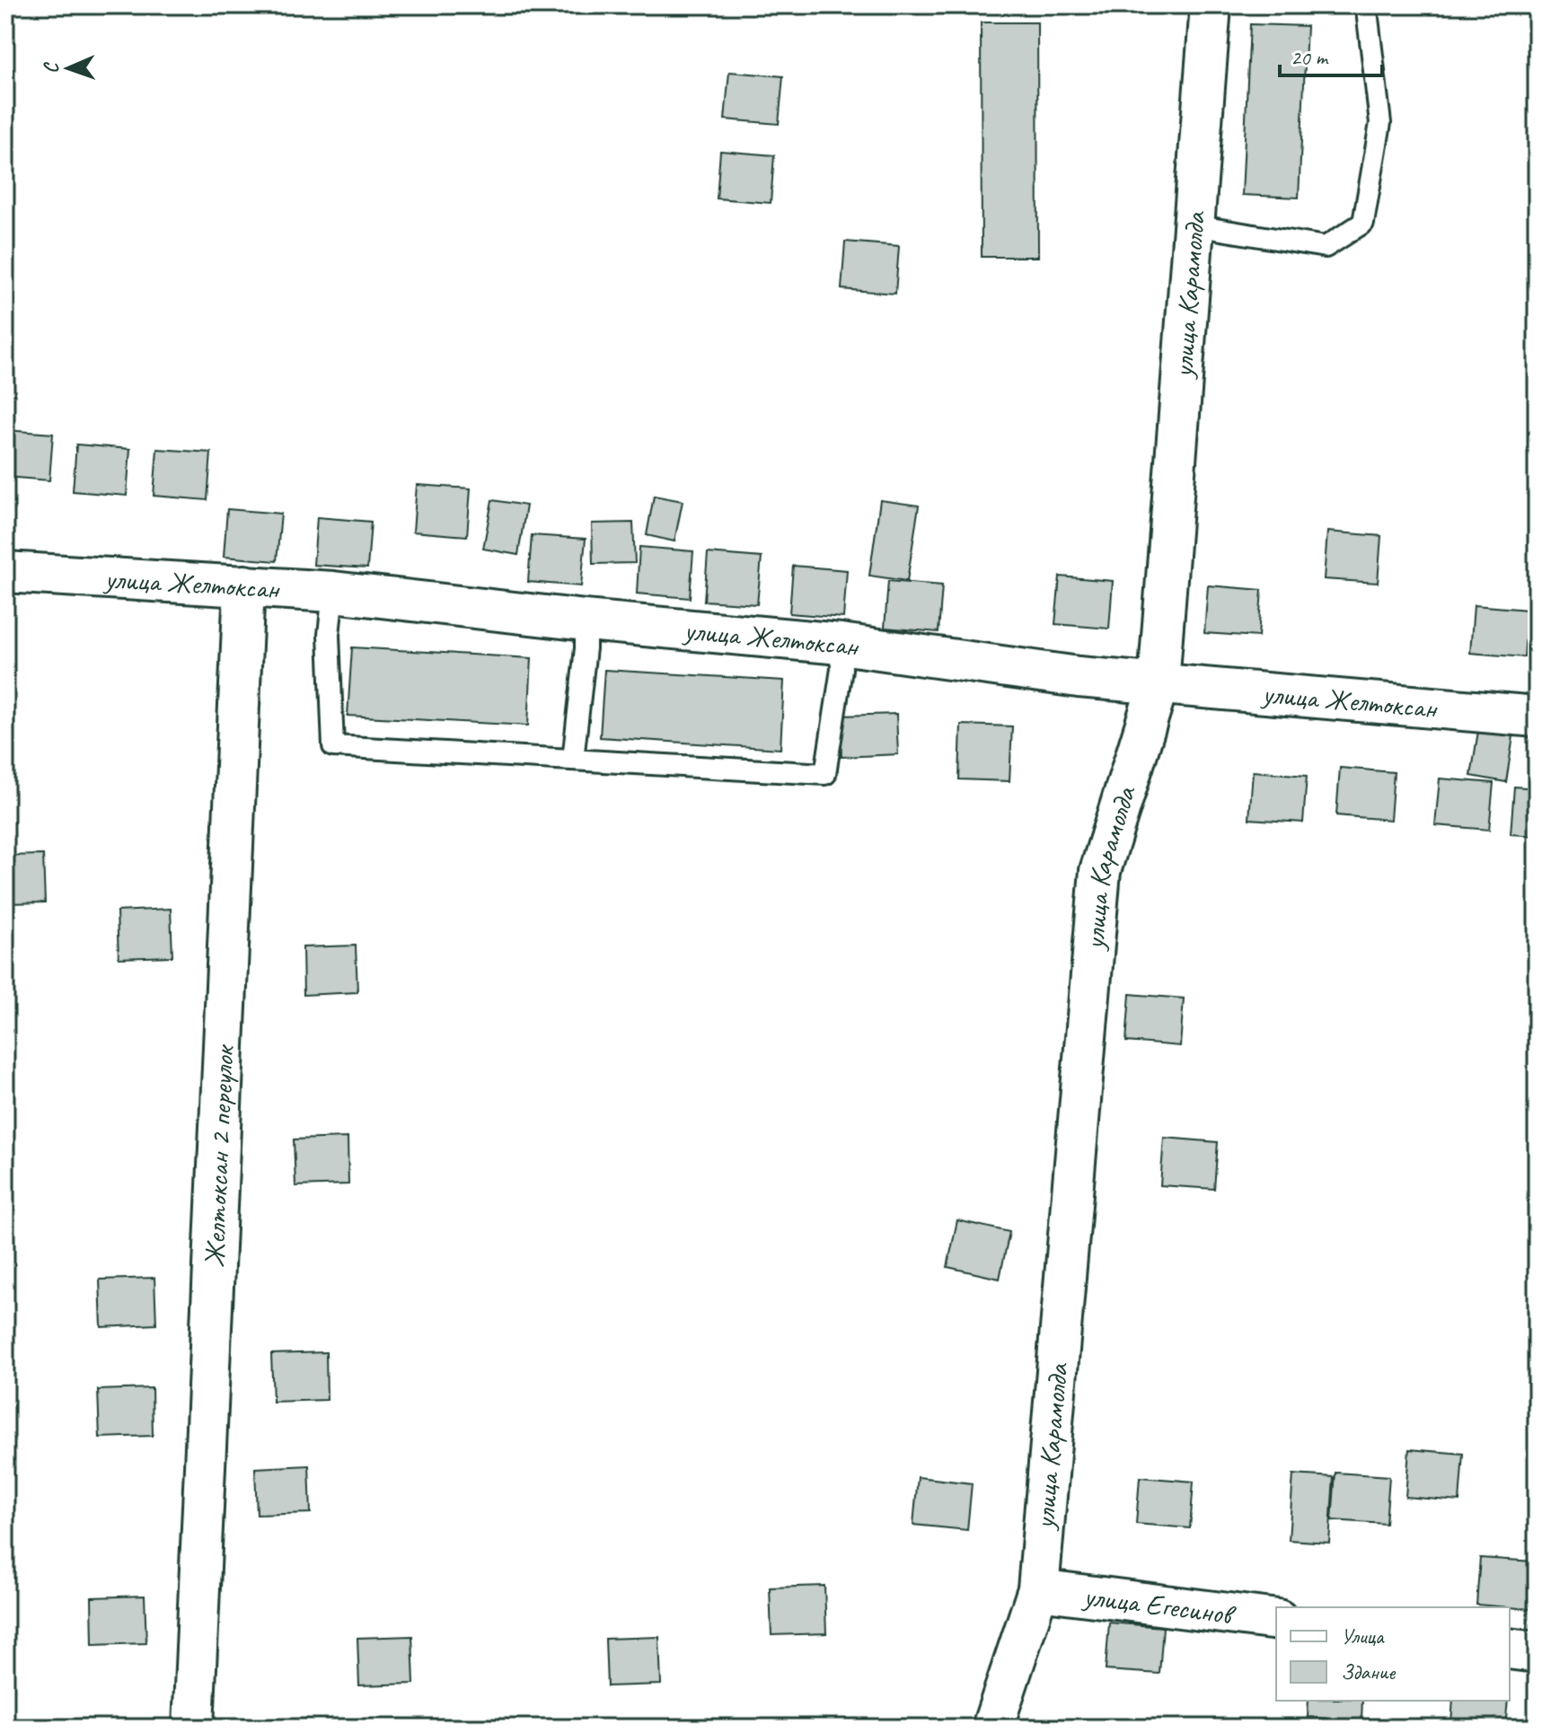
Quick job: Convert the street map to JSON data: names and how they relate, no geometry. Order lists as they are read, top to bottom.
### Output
{
  "streets": {
    "street": [
      "улица Карамолда",
      "улица Желтоксан",
      "Желтоксан 2 переулок",
      "улица Егесинов"
    ]
  },
  "crossings": [
    ["улица Карамолда", "улица Желтоксан"],
    ["улица Карамолда", "улица Егесинов"],
    ["улица Желтоксан", "Желтоксан 2 переулок"]
  ],
  "legend": ["Улица", "Здание"],
  "scale_bar": "20 m",
  "north": "left"
}
